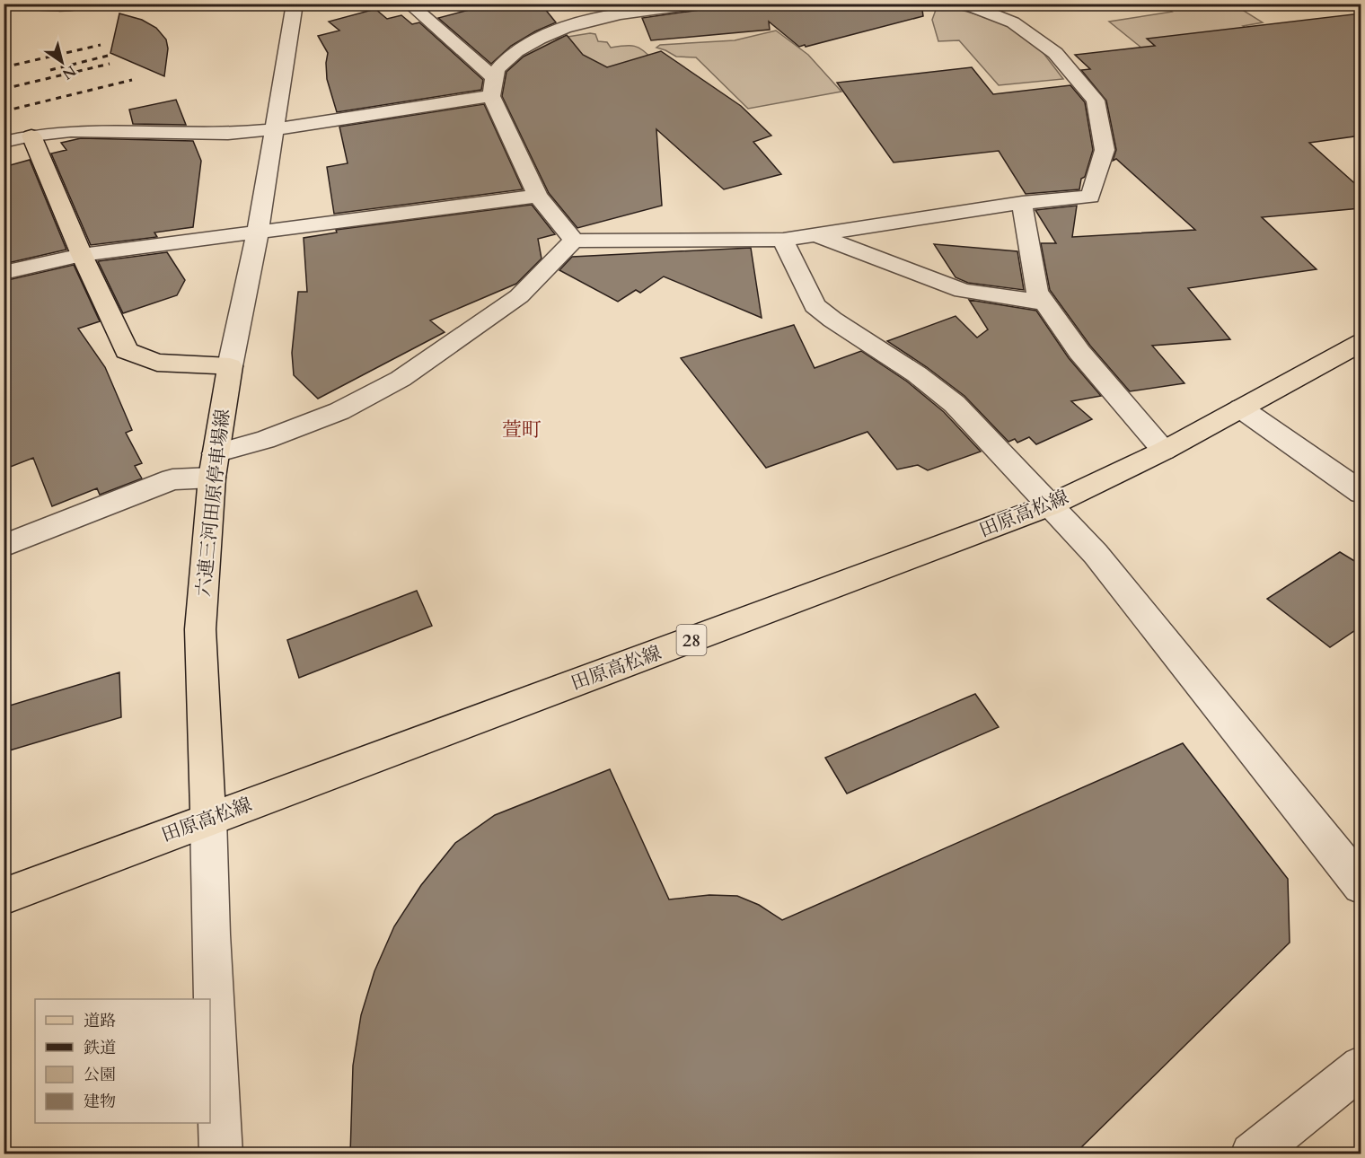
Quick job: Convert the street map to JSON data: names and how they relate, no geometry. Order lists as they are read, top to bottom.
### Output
{
  "streets": {
    "main road": ["六連三河田原停車場線", "田原高松線", "28"]
  },
  "crossings": [
    ["六連三河田原停車場線", "田原高松線"]
  ],
  "districts": ["萱町"],
  "legend": [
    "道路",
    "鉄道",
    "公園",
    "建物"
  ],
  "north": "bottom right"
}
